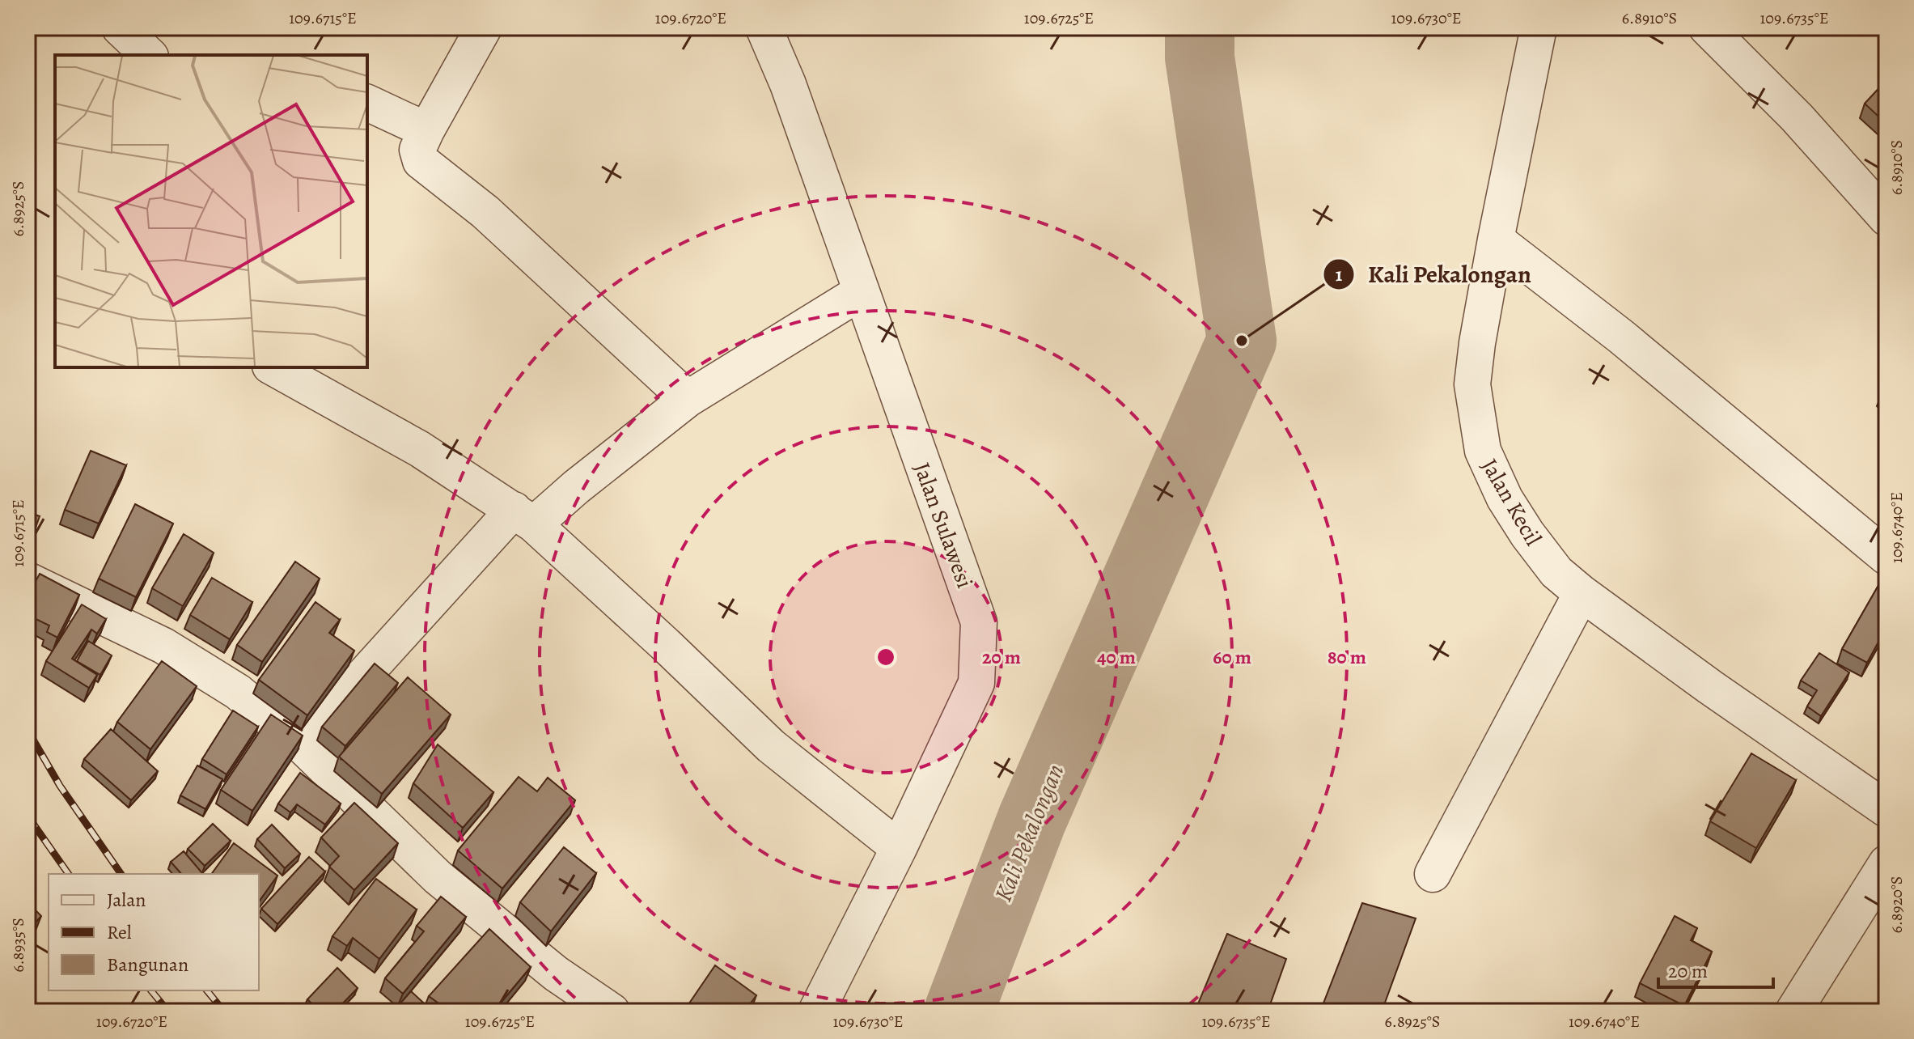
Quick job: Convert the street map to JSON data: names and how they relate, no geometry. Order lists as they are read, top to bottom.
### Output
{
  "streets": {
    "street": ["Jalan Kecil", "Jalan Sulawesi"]
  },
  "water": ["Kali Pekalongan"],
  "places": ["Kali Pekalongan"],
  "legend": ["Jalan", "Rel", "Bangunan"],
  "scale_bar": "20 m",
  "coordinates": [
    "109.6715°E",
    "109.6720°E",
    "109.6725°E",
    "109.6730°E",
    "6.8910°S",
    "109.6735°E",
    "6.8925°S",
    "109.6740°E",
    "6.8920°S",
    "6.8935°S"
  ],
  "rings": [
    "20 m",
    "40 m",
    "60 m",
    "80 m"
  ]
}
